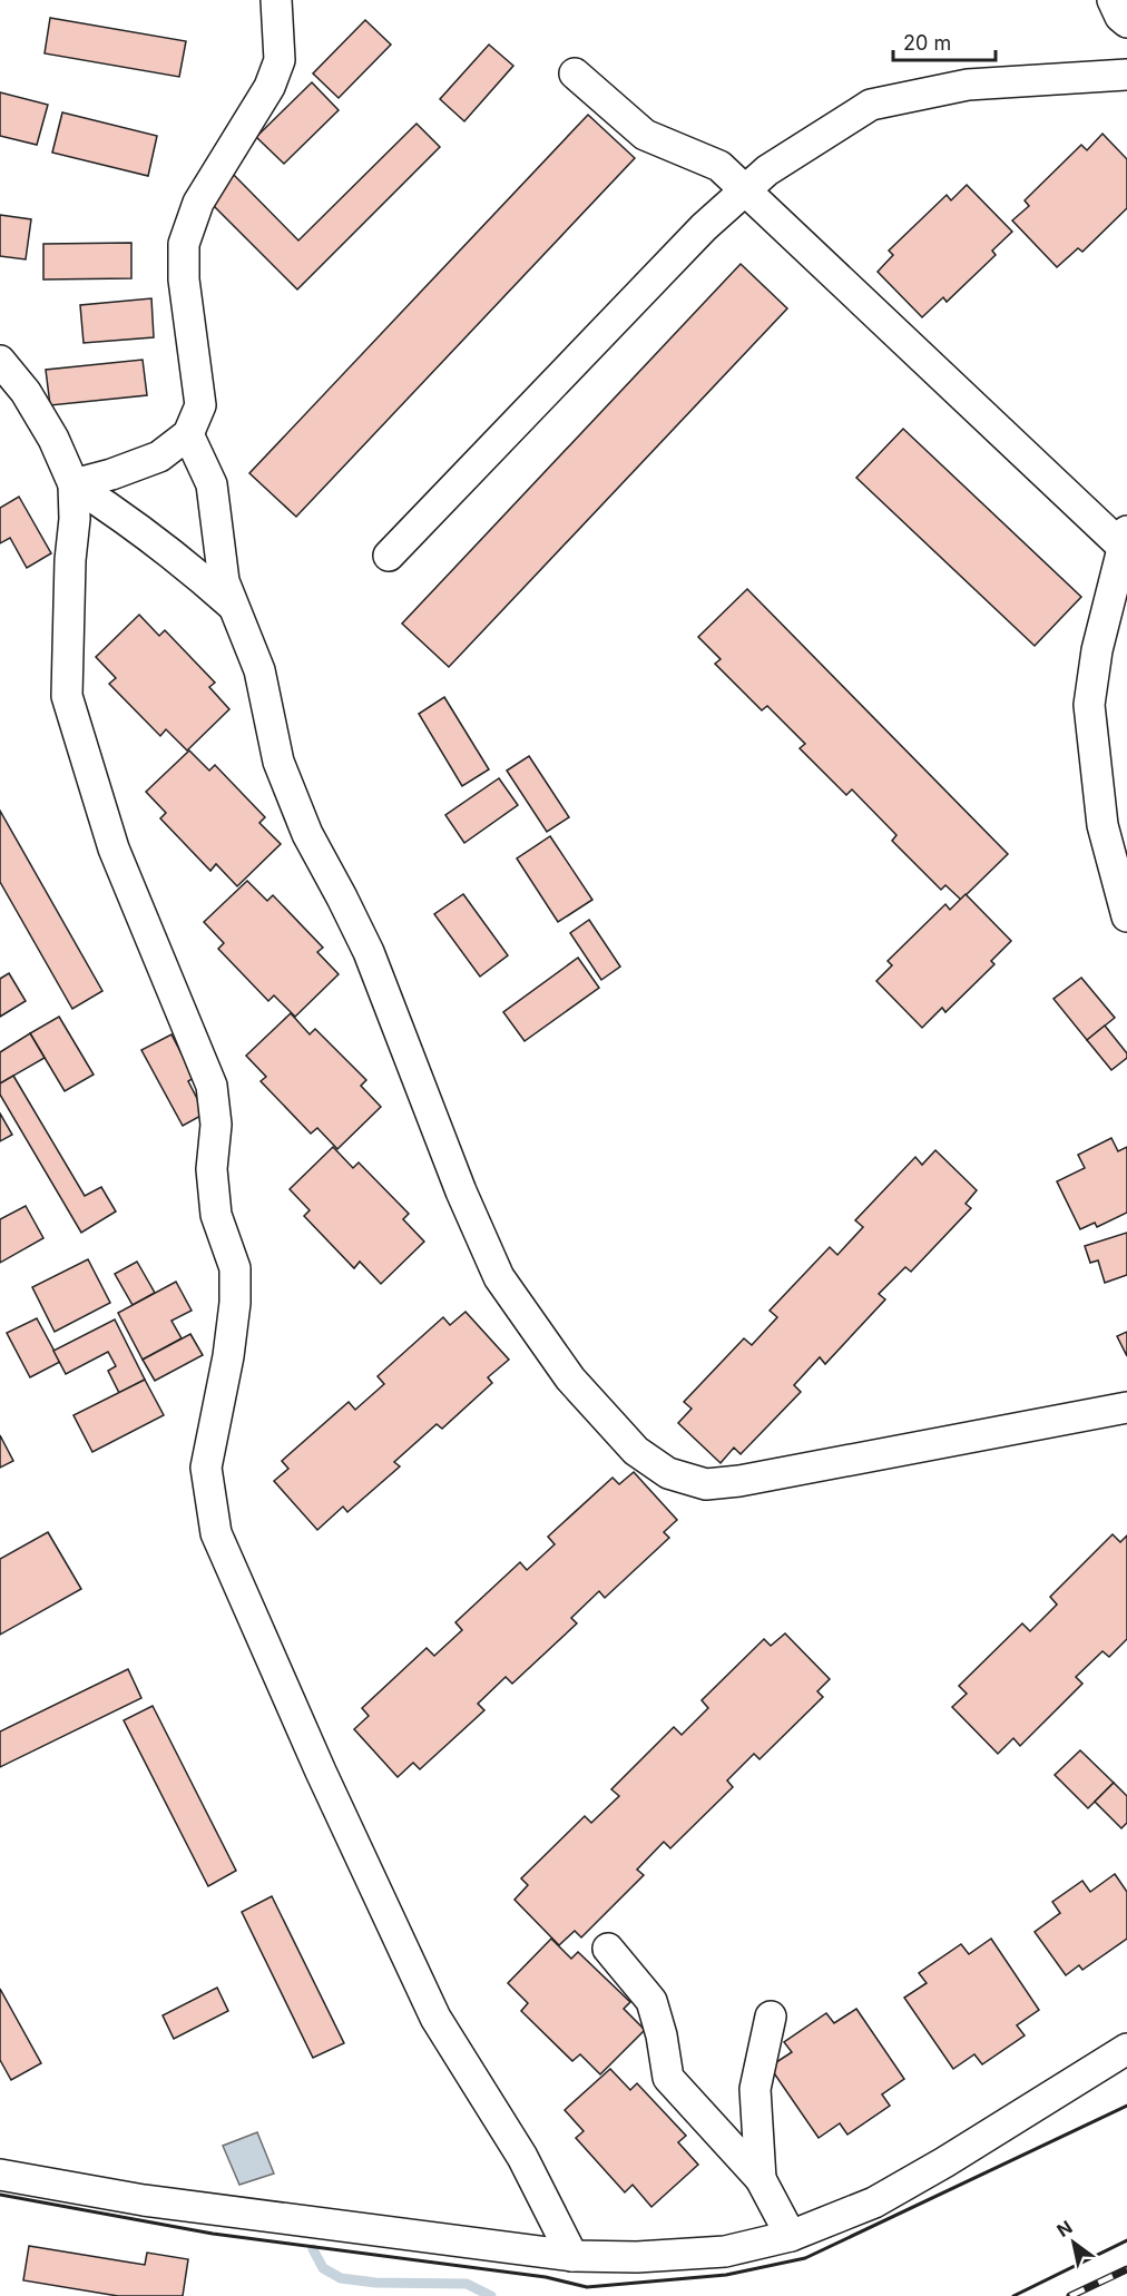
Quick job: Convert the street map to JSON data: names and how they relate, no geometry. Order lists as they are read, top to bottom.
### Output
{
  "scale_bar": "20 m",
  "north": "top left"
}
